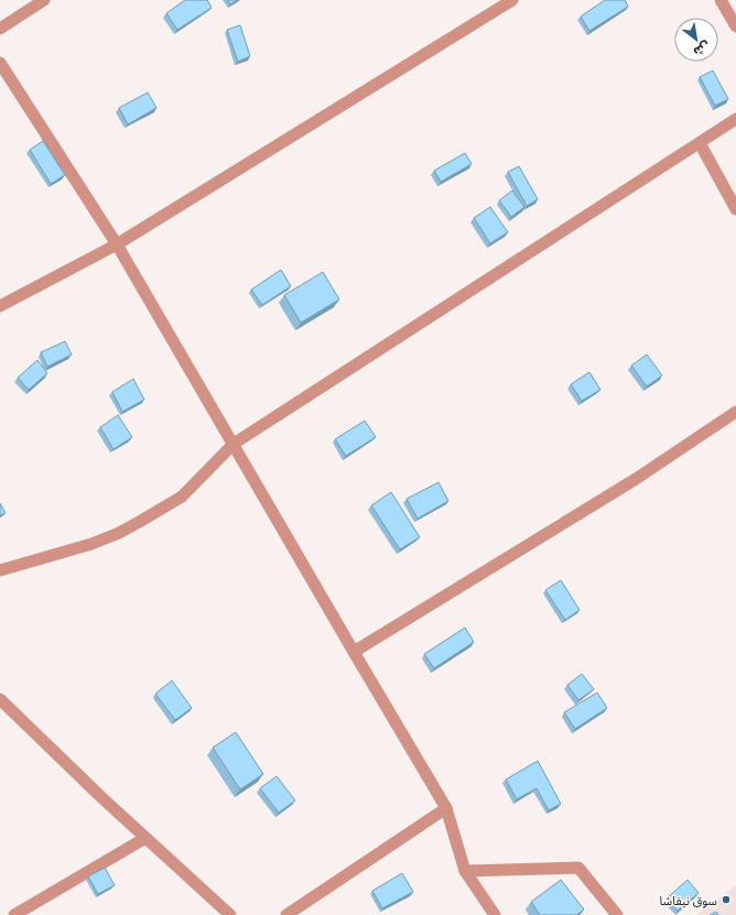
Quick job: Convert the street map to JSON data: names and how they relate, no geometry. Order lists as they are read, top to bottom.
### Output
{
  "places": ["سوق نيفاشا"],
  "north": "bottom right"
}
